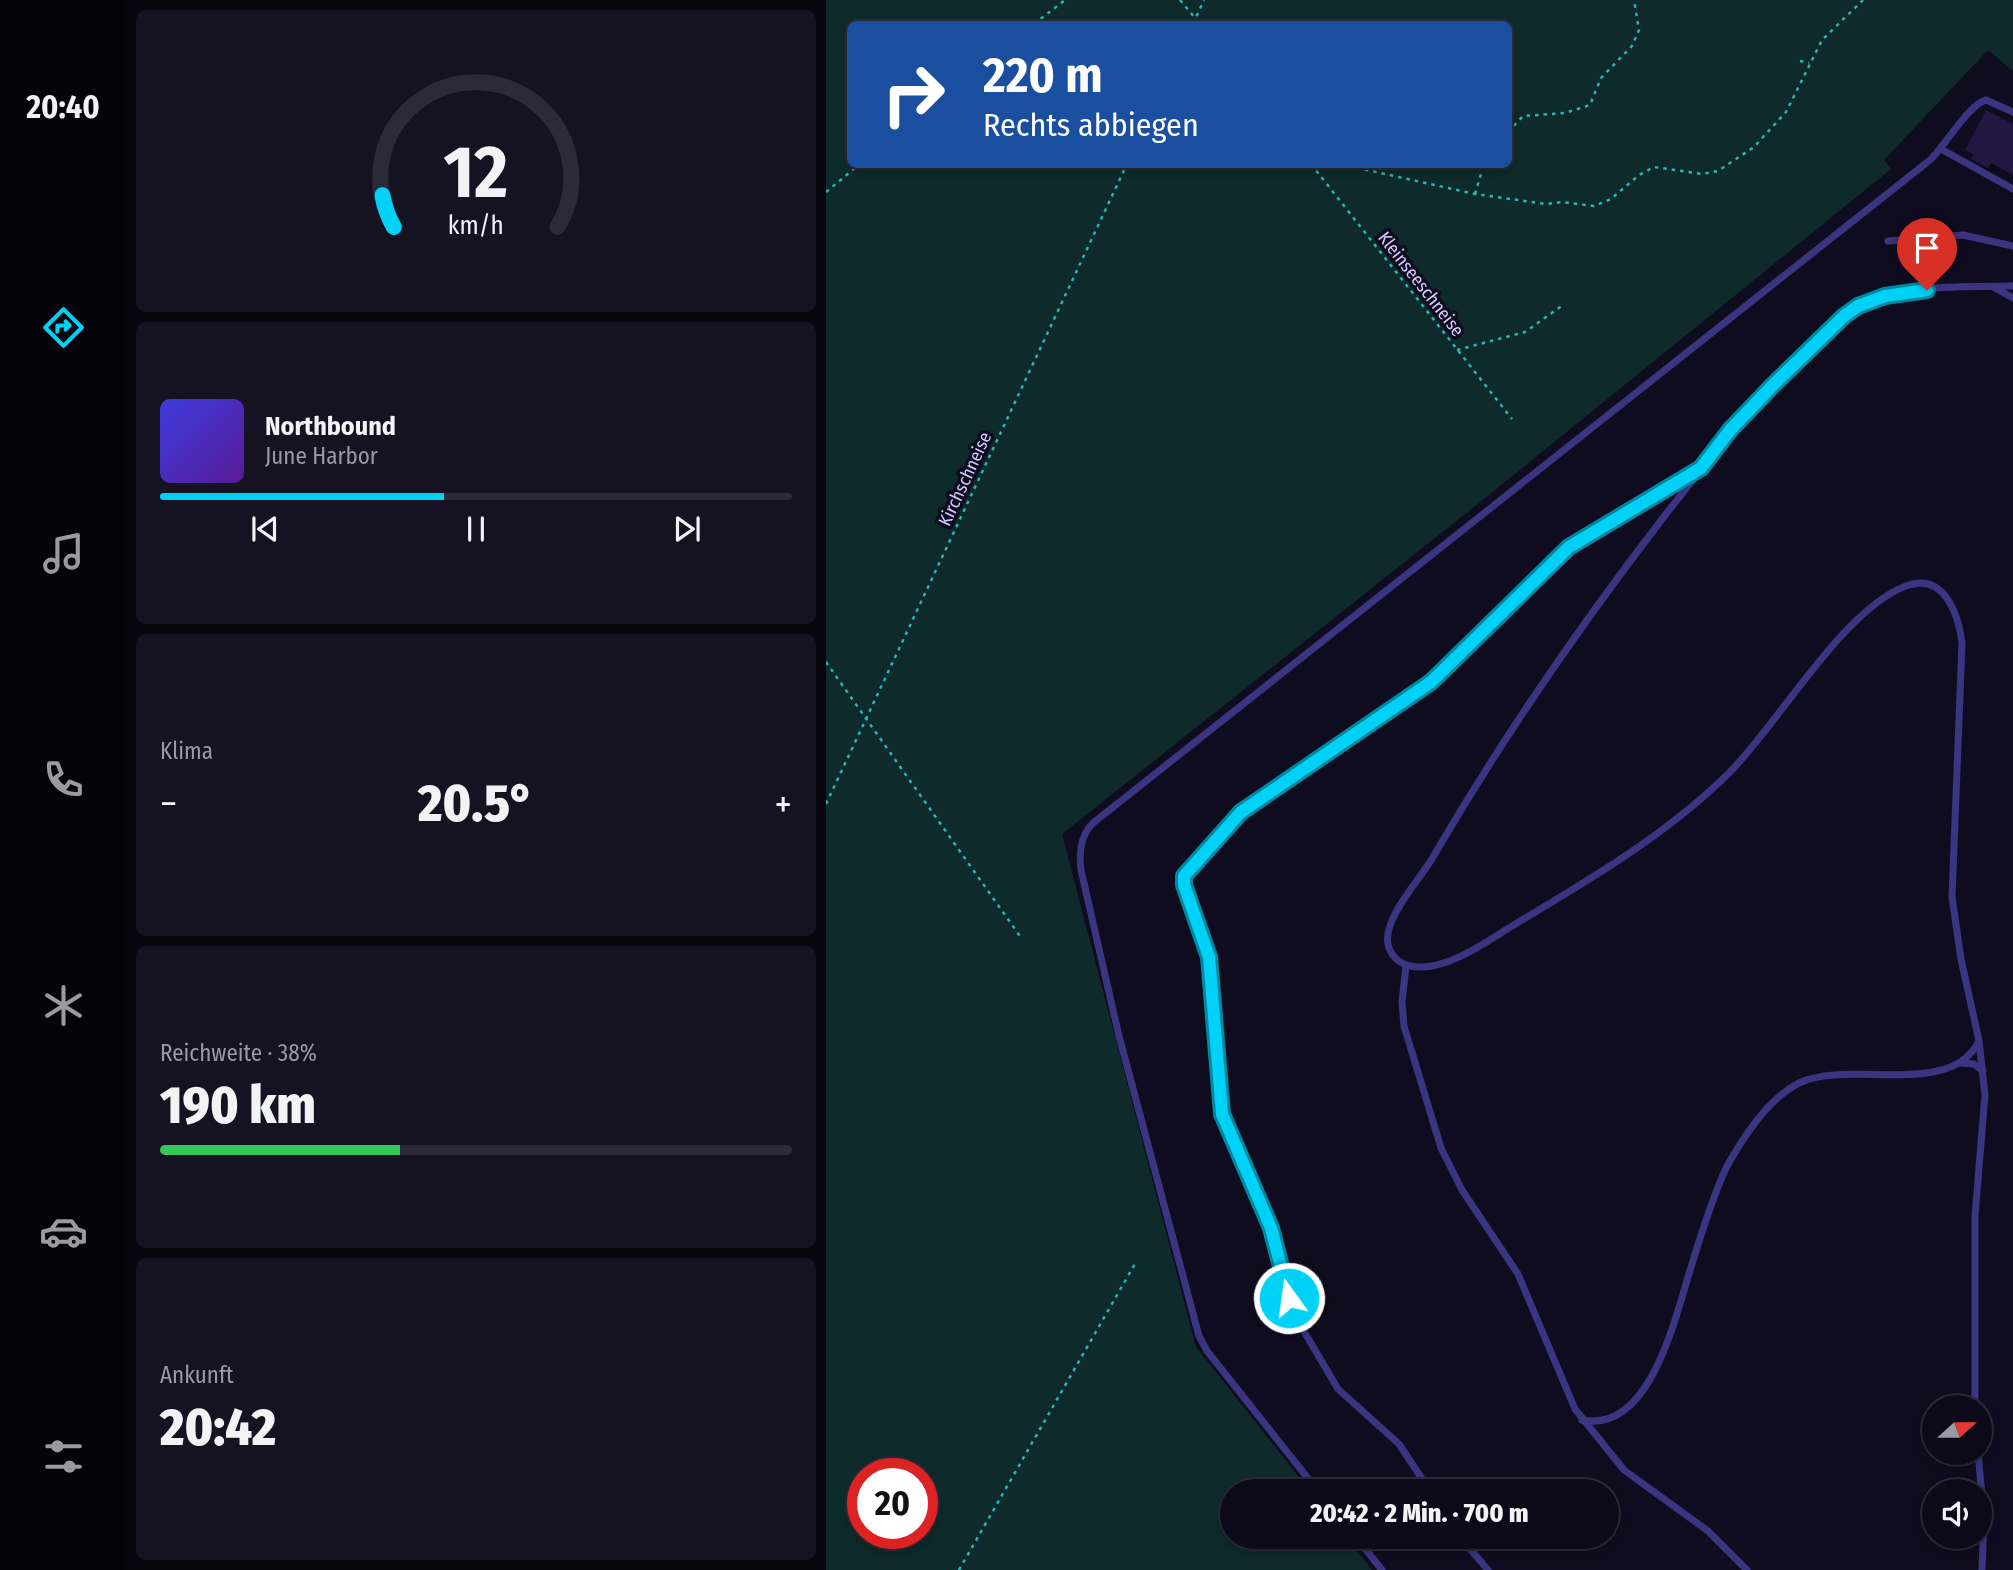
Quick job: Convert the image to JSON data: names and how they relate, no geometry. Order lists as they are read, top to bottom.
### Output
{
  "streets": {
    "path": ["Kleinseeschneise", "Kirchschneise"]
  },
  "north": "right",
  "page": {
    "tabs": "20:40",
    "turn": ["220 m", "Rechts abbiegen"],
    "song": ["Northbound", "June Harbor"],
    "tile": [
      "Klima",
      ["Reichweite · 38%", "190 km"],
      ["Ankunft", "20:42"]
    ],
    "heat": ["−", "20.5°", "+"],
    "limit": "20",
    "trip": "20:42 · 2 Min. · 700 m",
    "gauge": ["12", "km/h"]
  }
}
